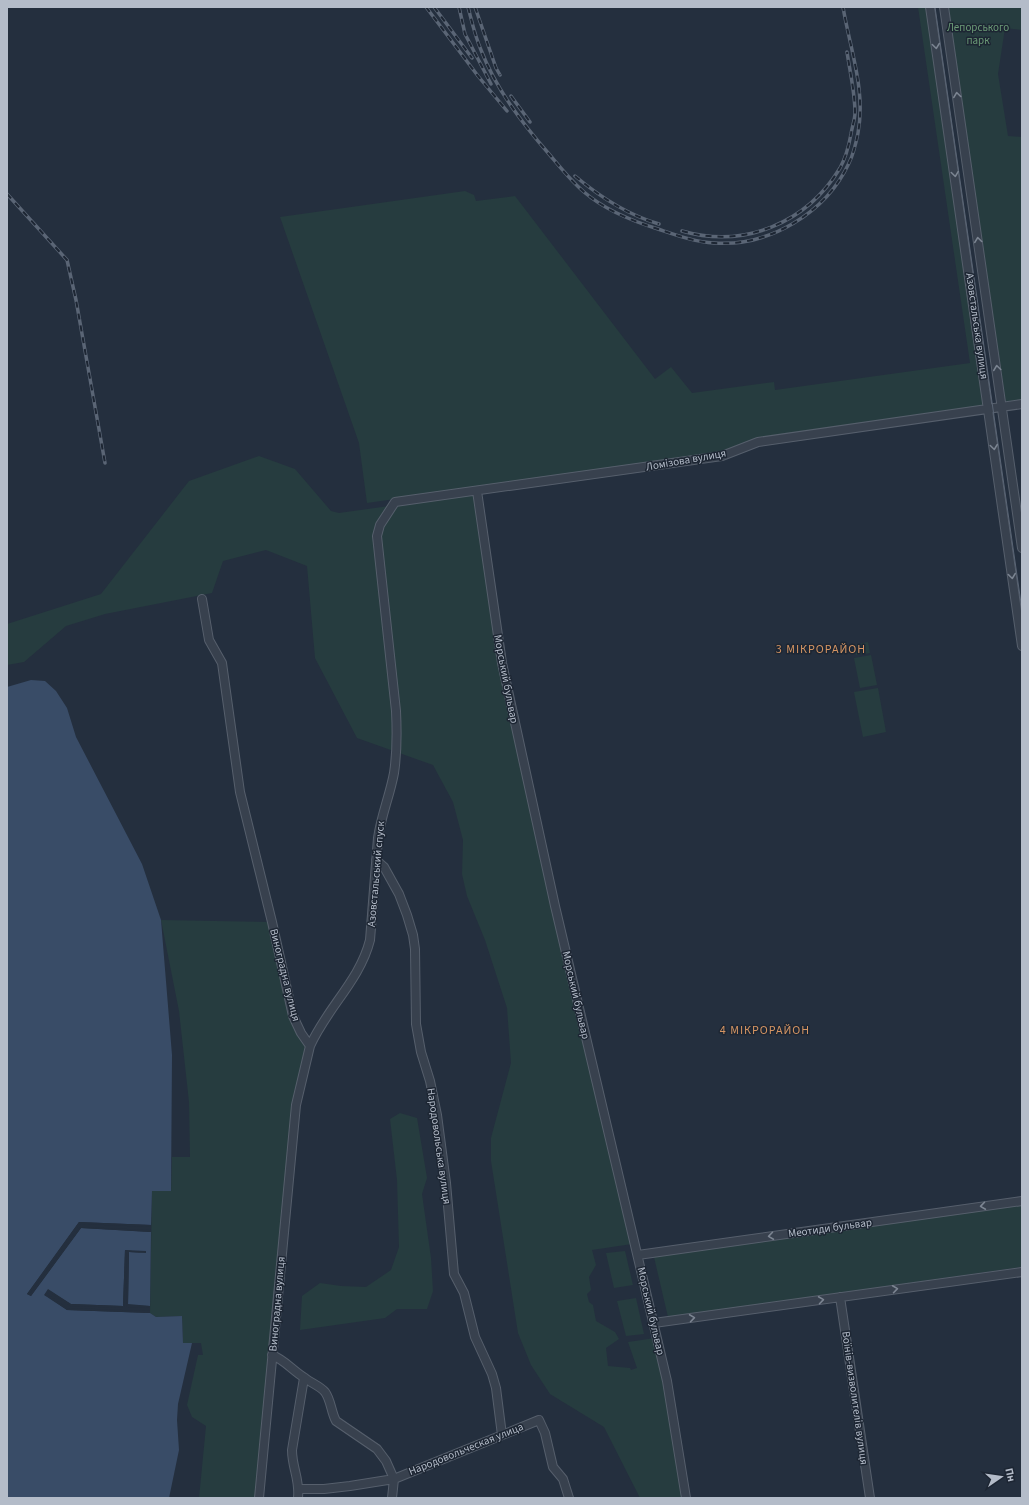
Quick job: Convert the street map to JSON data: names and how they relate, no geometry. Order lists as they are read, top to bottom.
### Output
{
  "streets": {
    "street": [
      "Азовстальська вулиця",
      "Ломізова вулиця",
      "Морський бульвар",
      "Азовстальський спуск",
      "Виноградна вулиця",
      "Народовольська вулиця",
      "Меотиди бульвар",
      "Воїнів-визволителів вулиця",
      "Народовольческая улица"
    ]
  },
  "crossings": [
    ["Азовстальська вулиця", "Ломізова вулиця"],
    ["Ломізова вулиця", "Морський бульвар"],
    ["Ломізова вулиця", "Азовстальський спуск"],
    ["Морський бульвар", "Меотиди бульвар"],
    ["Азовстальський спуск", "Виноградна вулиця"],
    ["Азовстальський спуск", "Народовольська вулиця"],
    ["Народовольська вулиця", "Народовольческая улица"]
  ],
  "districts": ["3 МІКРОРАЙОН", "4 МІКРОРАЙОН"],
  "parks": ["Лепорського парк"],
  "north": "right"
}
